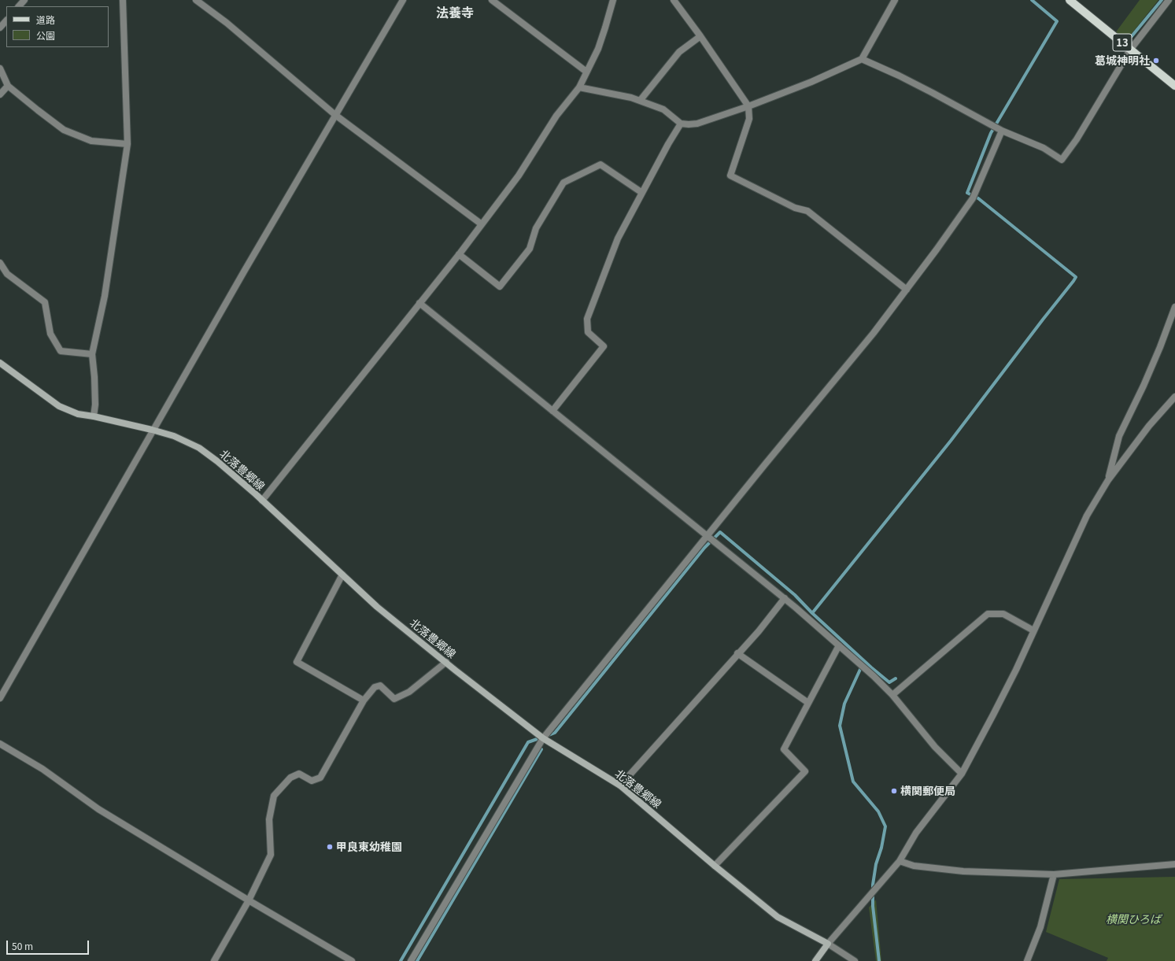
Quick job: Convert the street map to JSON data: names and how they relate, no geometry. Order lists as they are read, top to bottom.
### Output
{
  "streets": {
    "main road": ["13", "北落豊郷線"]
  },
  "districts": ["法養寺"],
  "parks": ["横関ひろば"],
  "places": ["葛城神明社", "横関郵便局", "甲良東幼稚園"],
  "legend": ["道路", "公園"],
  "scale_bar": "50 m"
}
